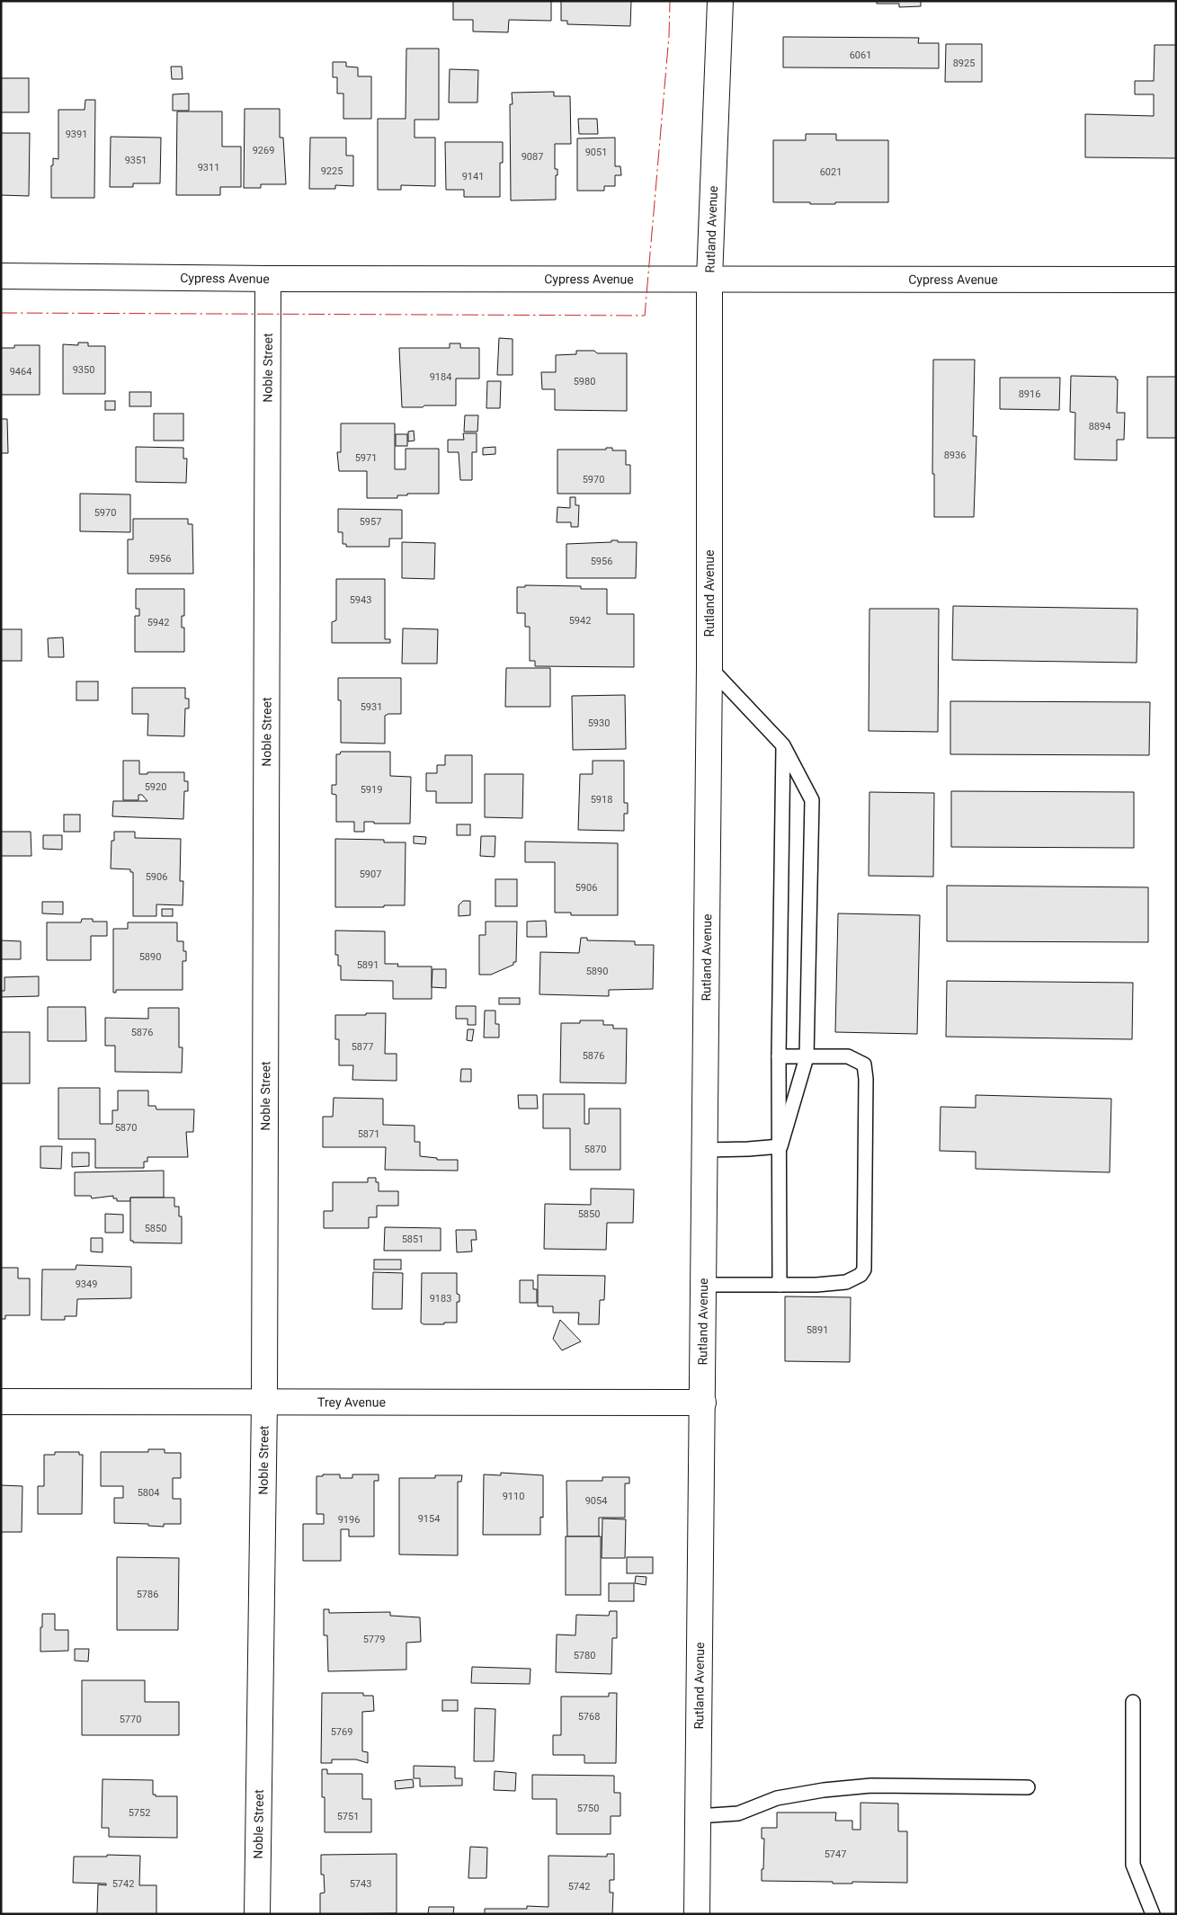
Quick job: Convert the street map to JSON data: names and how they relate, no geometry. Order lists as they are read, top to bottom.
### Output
{
  "streets": {
    "street": [
      "Rutland Avenue",
      "Cypress Avenue",
      "Noble Street",
      "Trey Avenue"
    ]
  },
  "crossings": [
    ["Rutland Avenue", "Cypress Avenue"],
    ["Rutland Avenue", "Trey Avenue"],
    ["Cypress Avenue", "Noble Street"],
    ["Noble Street", "Trey Avenue"]
  ],
  "house_numbers": [
    "6061",
    "8925",
    "9391",
    "9269",
    "9051",
    "9087",
    "9351",
    "9311",
    "9225",
    "6021",
    "9141",
    "9350",
    "9464",
    "9184",
    "5980",
    "8916",
    "8894",
    "8936",
    "5971",
    "5970",
    "5970",
    "5957",
    "5956",
    "5956",
    "5943",
    "5942",
    "5942",
    "5931",
    "5930",
    "5920",
    "5919",
    "5918",
    "5907",
    "5906",
    "5906",
    "5890",
    "5891",
    "5890",
    "5876",
    "5877",
    "5876",
    "5870",
    "5871",
    "5870",
    "5850",
    "5850",
    "5851",
    "9349",
    "9183",
    "5891",
    "5804",
    "9110",
    "9054",
    "9154",
    "9196",
    "5786",
    "5779",
    "5780",
    "5768",
    "5770",
    "5769",
    "5750",
    "5752",
    "5751",
    "5747",
    "5742",
    "5743",
    "5742"
  ]
}
